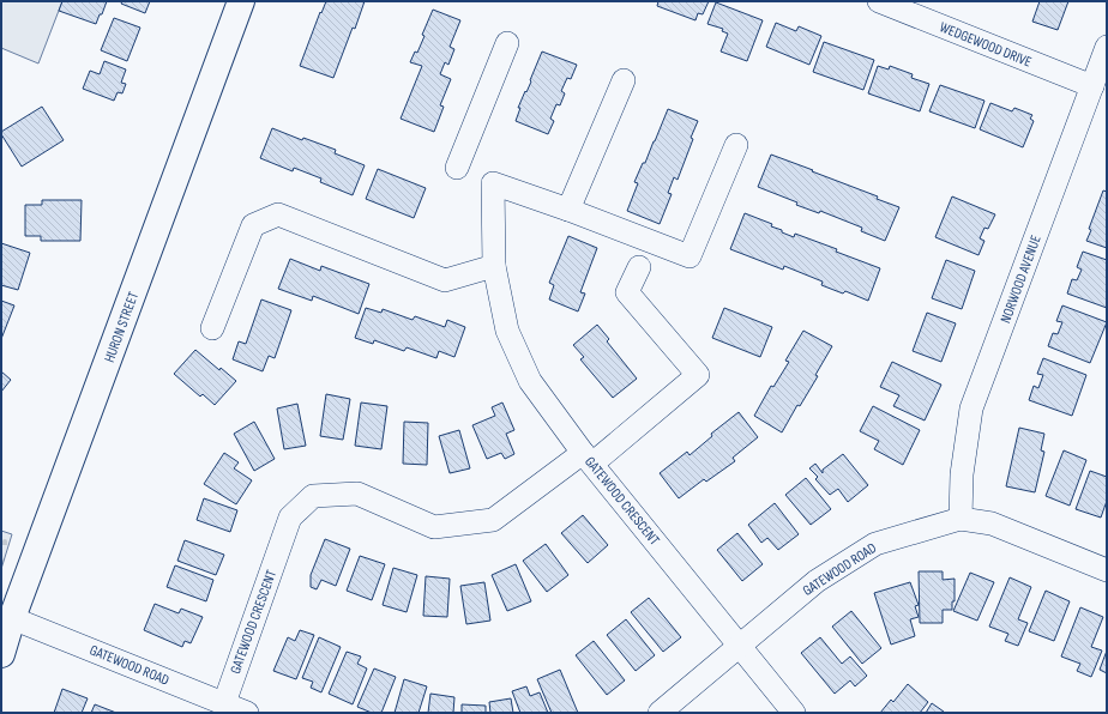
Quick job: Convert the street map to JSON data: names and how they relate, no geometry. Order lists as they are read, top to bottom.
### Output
{
  "streets": {
    "main road": ["HURON STREET"],
    "street": [
      "WEDGEWOOD DRIVE",
      "NORWOOD AVENUE",
      "GATEWOOD CRESCENT",
      "GATEWOOD ROAD"
    ]
  },
  "crossings": [
    ["WEDGEWOOD DRIVE", "NORWOOD AVENUE"],
    ["NORWOOD AVENUE", "GATEWOOD ROAD"],
    ["HURON STREET", "GATEWOOD ROAD"],
    ["GATEWOOD CRESCENT", "GATEWOOD ROAD"]
  ]
}
